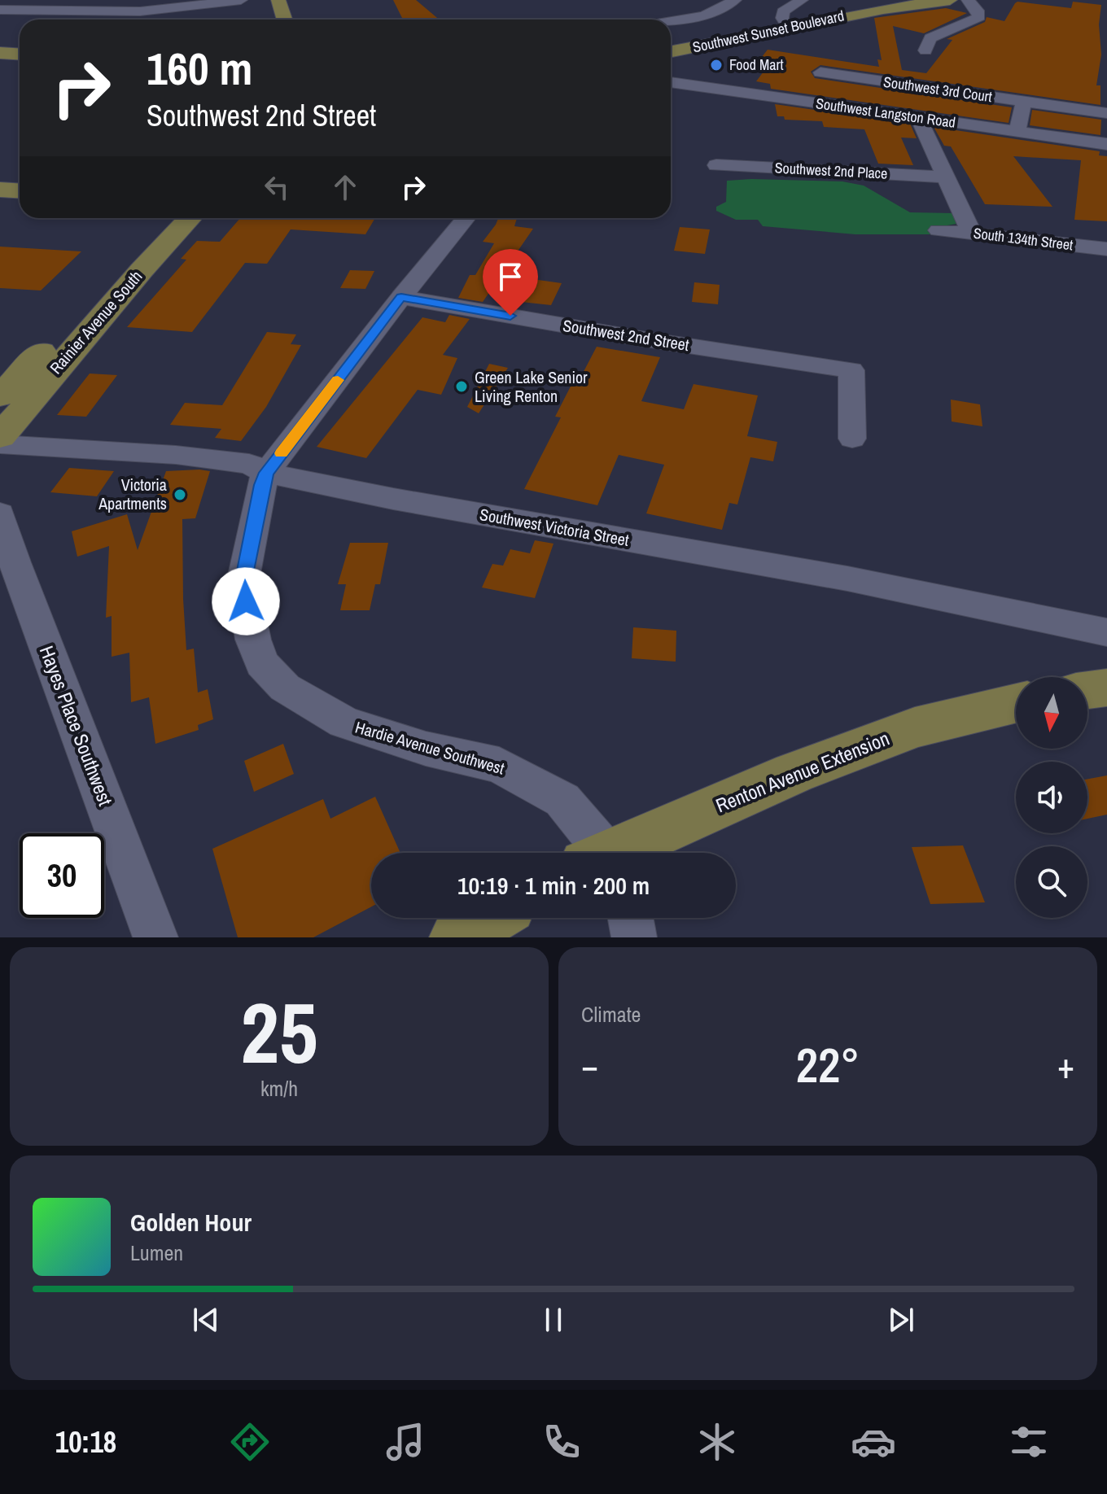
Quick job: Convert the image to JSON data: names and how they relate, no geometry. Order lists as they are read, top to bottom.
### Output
{
  "streets": {
    "main road": ["Southwest Sunset Boulevard", "Rainier Avenue South", "Renton Avenue Extension"],
    "street": [
      "Southwest 3rd Court",
      "Southwest Langston Road",
      "Southwest 2nd Place",
      "South 134th Street",
      "Southwest 2nd Street",
      "Southwest Victoria Street",
      "Hayes Place Southwest",
      "Hardie Avenue Southwest"
    ]
  },
  "crossings": [
    ["Southwest 2nd Street", "Hardie Avenue Southwest"],
    ["Southwest Victoria Street", "Hardie Avenue Southwest"]
  ],
  "places": ["Food Mart", "Green Lake Senior Living Renton", "Victoria Apartments"],
  "north": "bottom",
  "page": {
    "turn": ["160 m", "Southwest 2nd Street"],
    "limit": "30",
    "trip": "10:19 · 1 min · 200 m",
    "tile": [
      ["25", "km/h"],
      "Climate"
    ],
    "heat": ["−", "22°", "+"],
    "song": ["Golden Hour", "Lumen"],
    "tabs": "10:18"
  }
}
